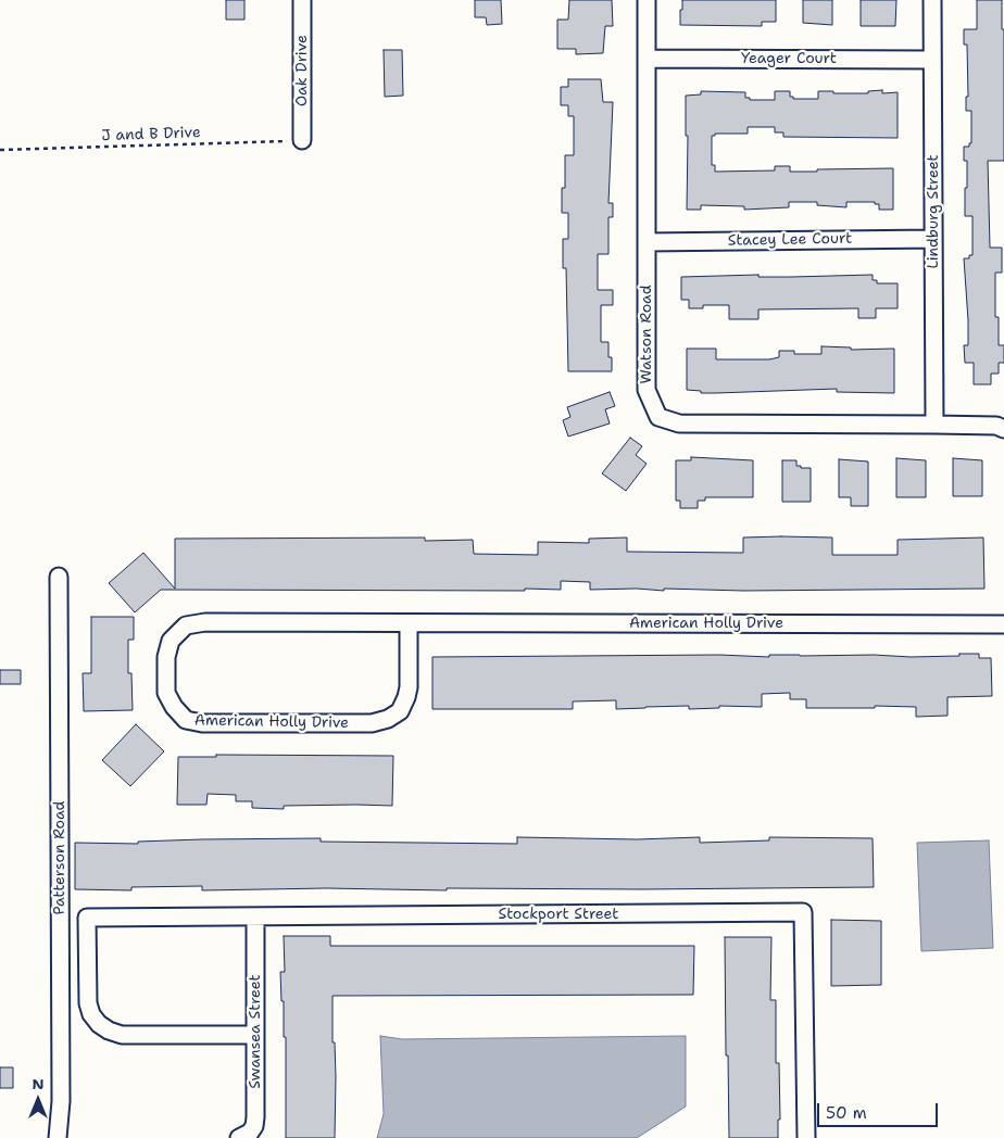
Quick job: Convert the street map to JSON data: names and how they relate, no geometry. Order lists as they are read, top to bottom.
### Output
{
  "streets": {
    "street": [
      "Yeager Court",
      "Oak Drive",
      "Lindburg Street",
      "Stacey Lee Court",
      "Watson Road",
      "American Holly Drive",
      "Patterson Road",
      "Stockport Street",
      "Swansea Street"
    ],
    "path": ["J and B Drive"]
  },
  "crossings": [
    ["Yeager Court", "Lindburg Street"],
    ["Yeager Court", "Watson Road"],
    ["Oak Drive", "J and B Drive"],
    ["Lindburg Street", "Stacey Lee Court"],
    ["Lindburg Street", "Watson Road"],
    ["Stacey Lee Court", "Watson Road"],
    ["Stockport Street", "Swansea Street"]
  ],
  "scale_bar": "50 m",
  "north": "top"
}
